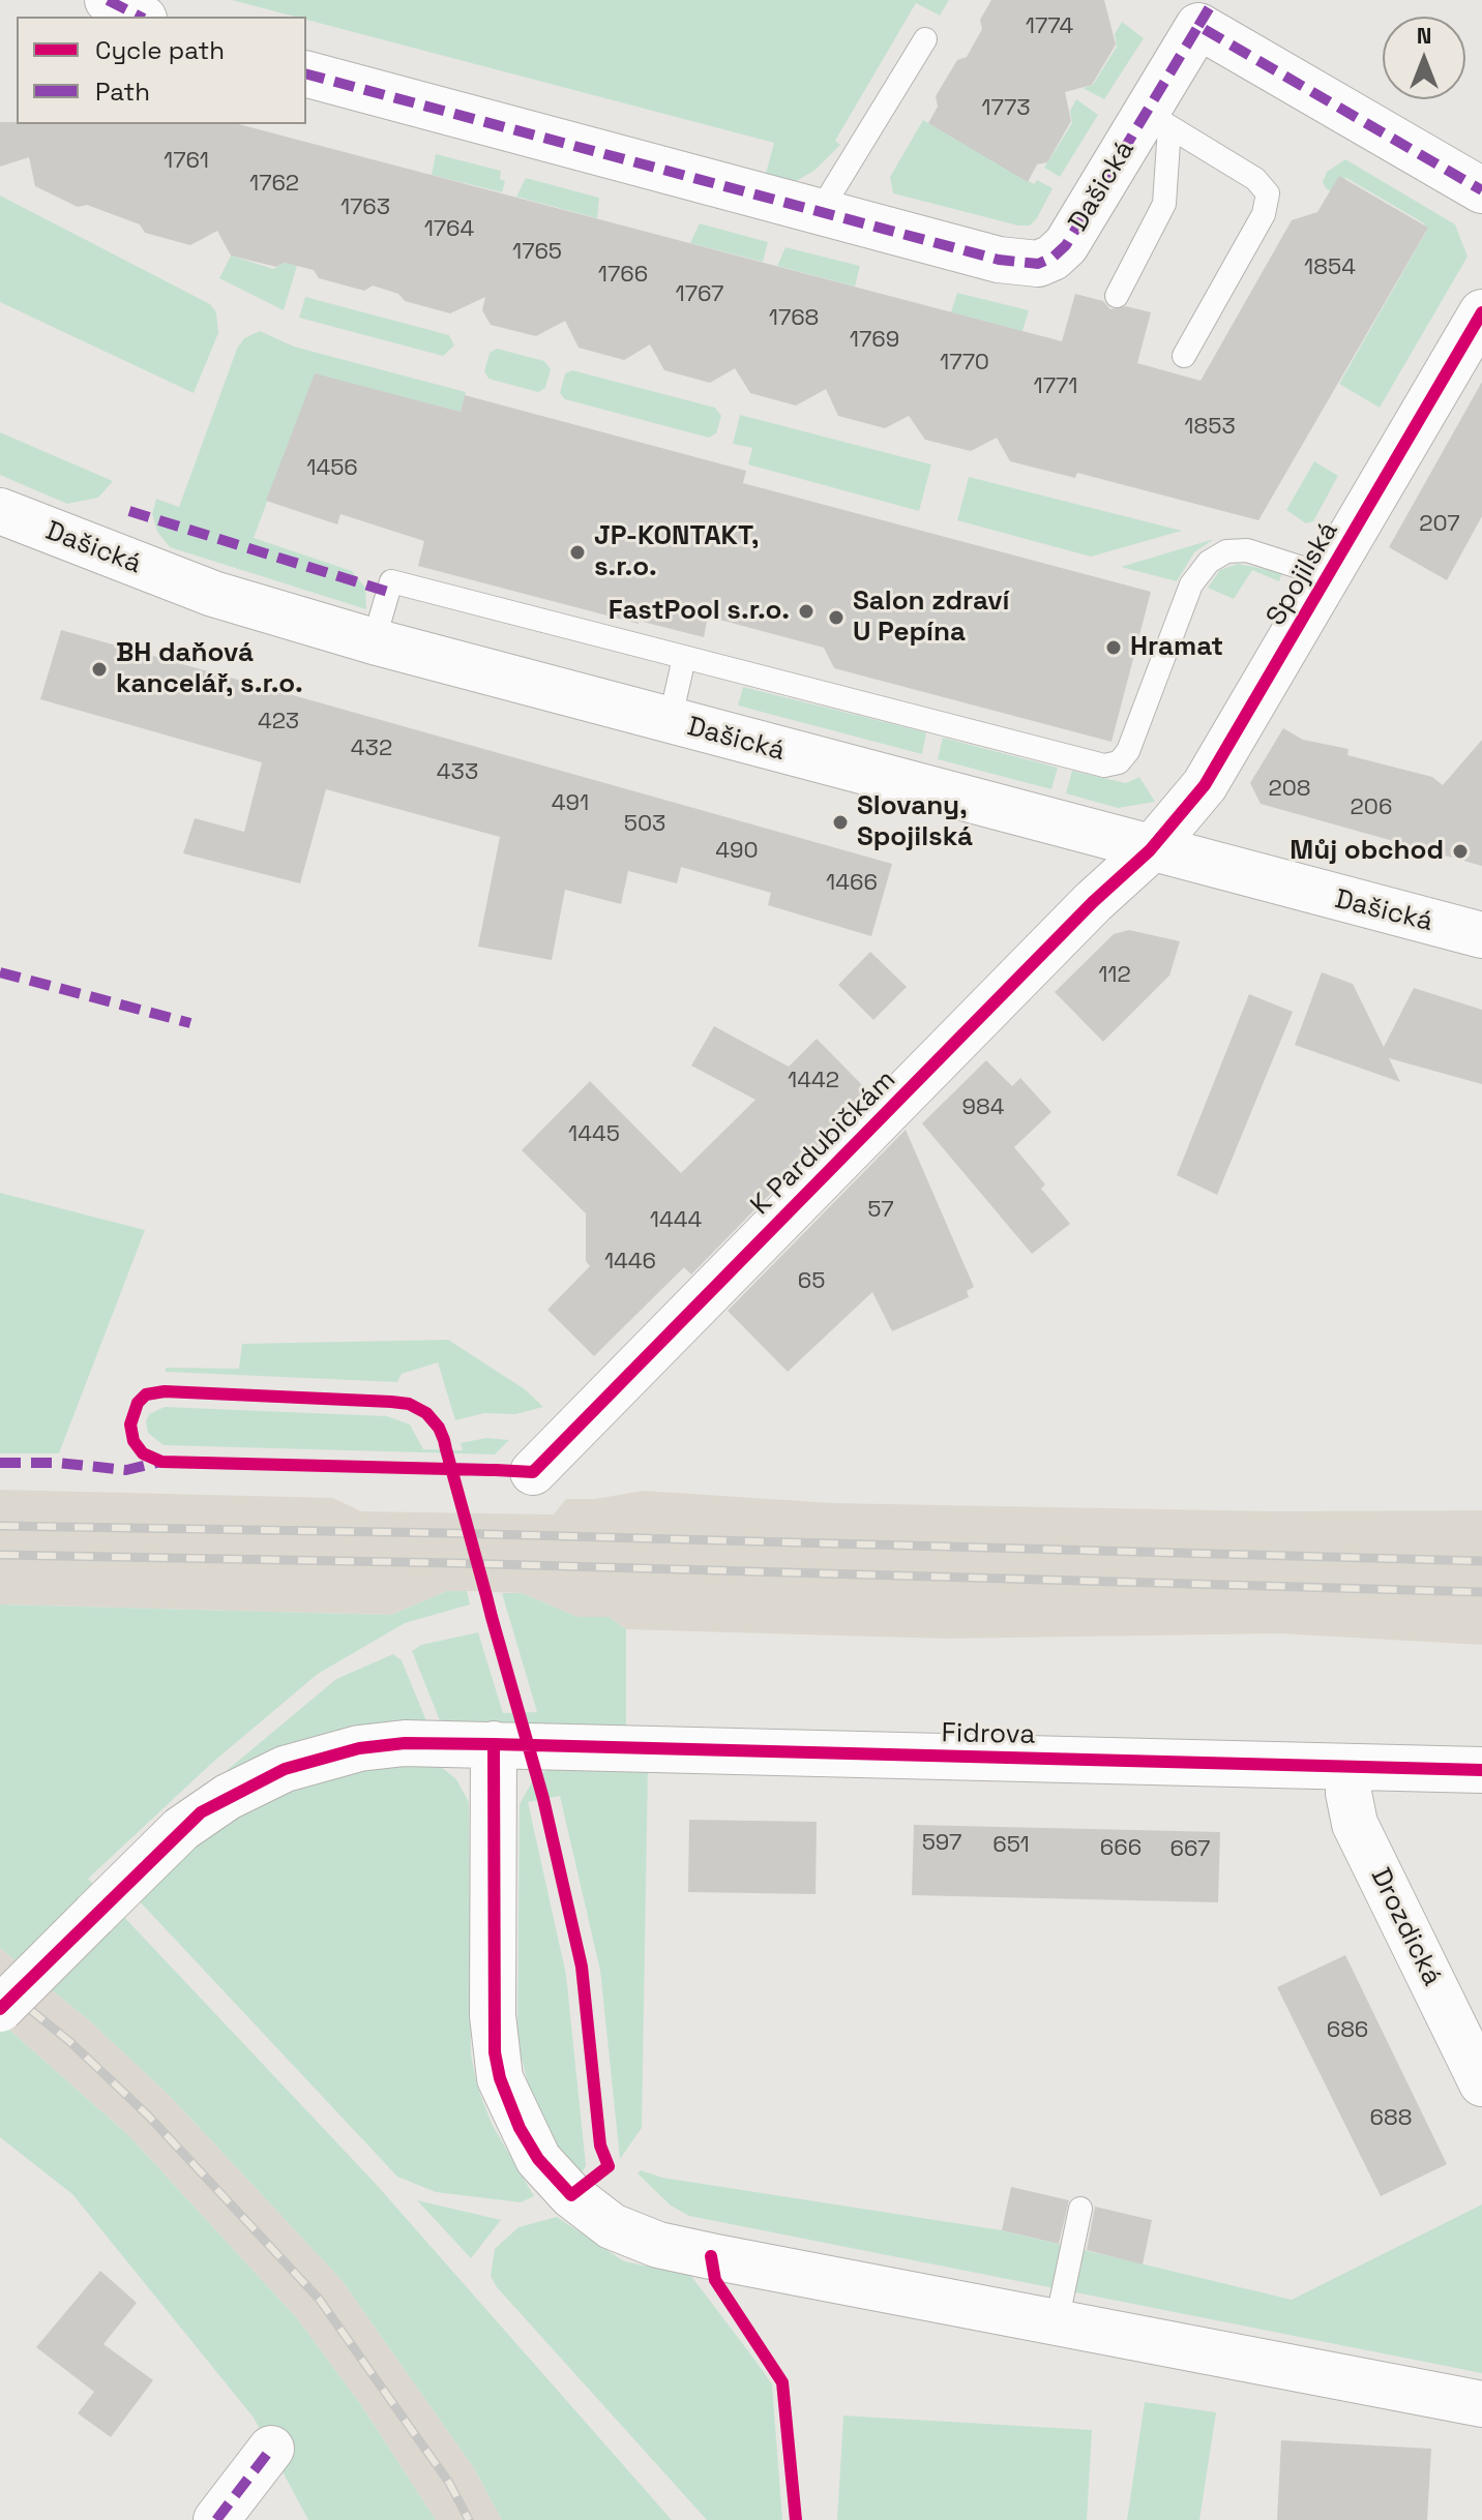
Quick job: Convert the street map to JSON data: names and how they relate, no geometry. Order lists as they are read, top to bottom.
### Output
{
  "streets": {
    "street": [
      "Dašická",
      "Spojilská",
      "K Pardubičkám",
      "Fidrova",
      "Drozdická"
    ]
  },
  "crossings": [
    ["Dašická", "Spojilská"],
    ["Dašická", "K Pardubičkám"],
    ["Spojilská", "K Pardubičkám"],
    ["Fidrova", "Drozdická"]
  ],
  "places": [
    "JP-KONTAKT, s.r.o.",
    "FastPool s.r.o.",
    "Salon zdraví U Pepína",
    "Hramat",
    "BH daňová kancelář, s.r.o.",
    "Slovany, Spojilská",
    "Můj obchod"
  ],
  "house_numbers": [
    "1774",
    "1773",
    "1761",
    "1762",
    "1763",
    "1764",
    "1765",
    "1854",
    "1766",
    "1767",
    "1768",
    "1769",
    "1770",
    "1771",
    "1853",
    "1456",
    "207",
    "423",
    "432",
    "433",
    "208",
    "491",
    "206",
    "503",
    "490",
    "1466",
    "112",
    "1442",
    "984",
    "1445",
    "57",
    "1444",
    "1446",
    "65",
    "597",
    "651",
    "666",
    "667",
    "686",
    "688"
  ],
  "legend": ["Cycle path", "Path"],
  "north": "top"
}
